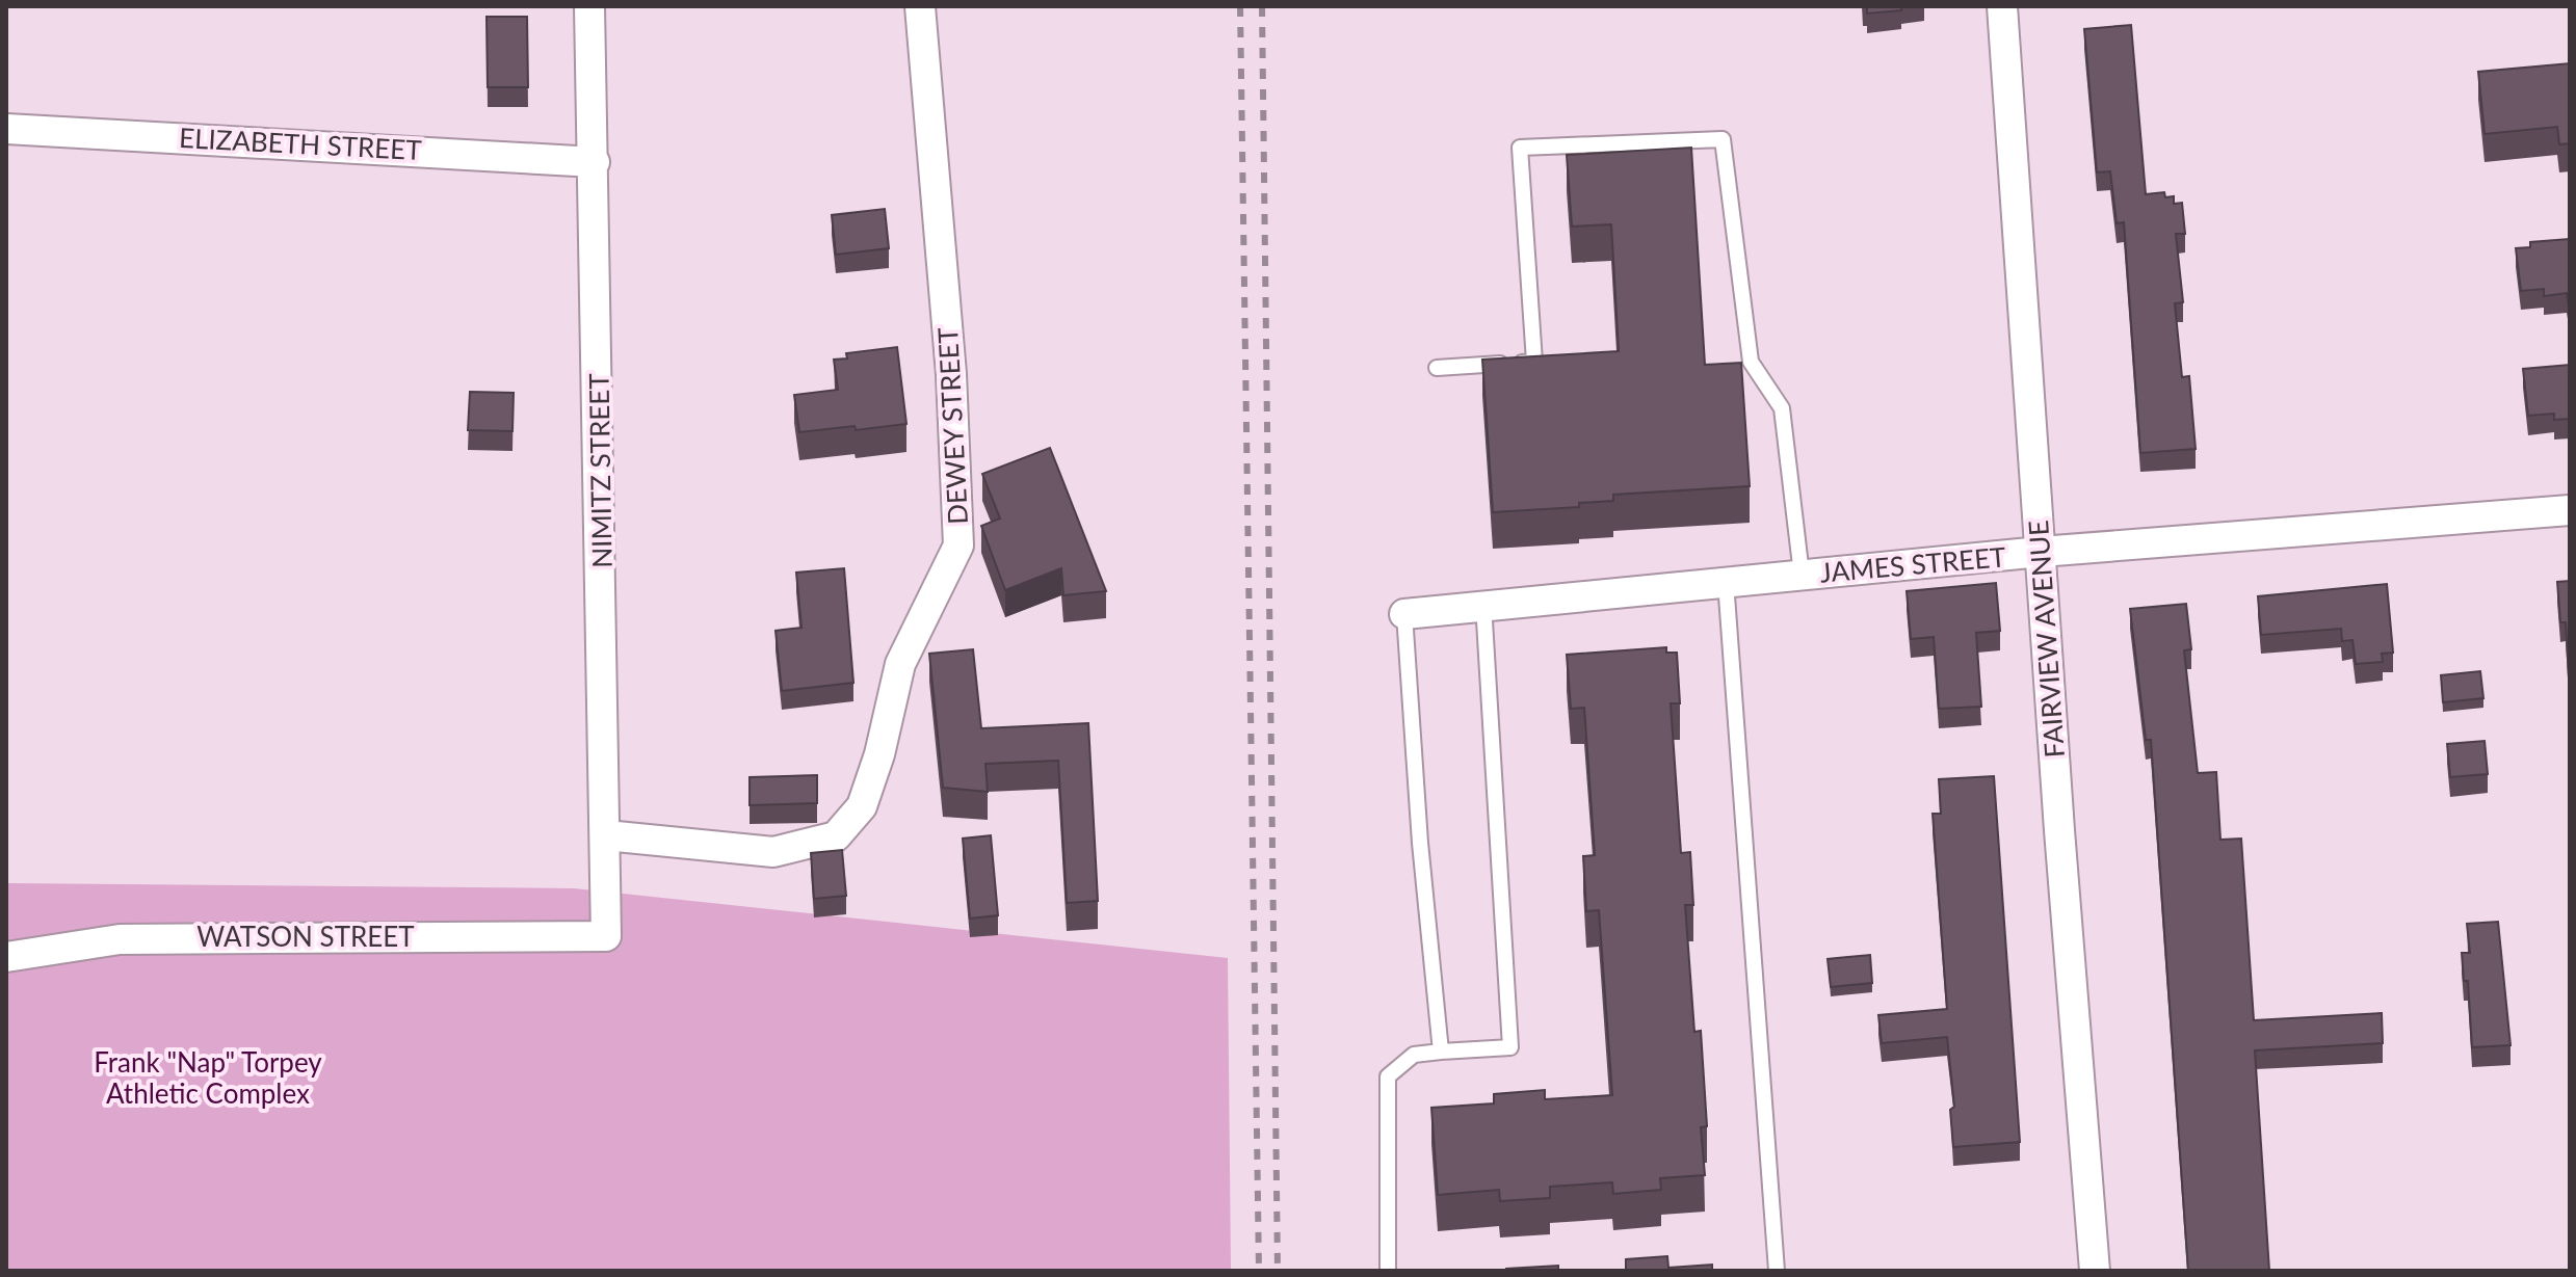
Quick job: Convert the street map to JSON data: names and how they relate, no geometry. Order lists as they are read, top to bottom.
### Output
{
  "streets": {
    "street": [
      "ELIZABETH STREET",
      "DEWEY STREET",
      "NIMITZ STREET",
      "JAMES STREET",
      "FAIRVIEW AVENUE",
      "WATSON STREET"
    ]
  },
  "crossings": [
    ["ELIZABETH STREET", "NIMITZ STREET"],
    ["DEWEY STREET", "NIMITZ STREET"],
    ["NIMITZ STREET", "WATSON STREET"],
    ["JAMES STREET", "FAIRVIEW AVENUE"]
  ],
  "parks": ["Frank \"Nap\" Torpey Athletic Complex"]
}
